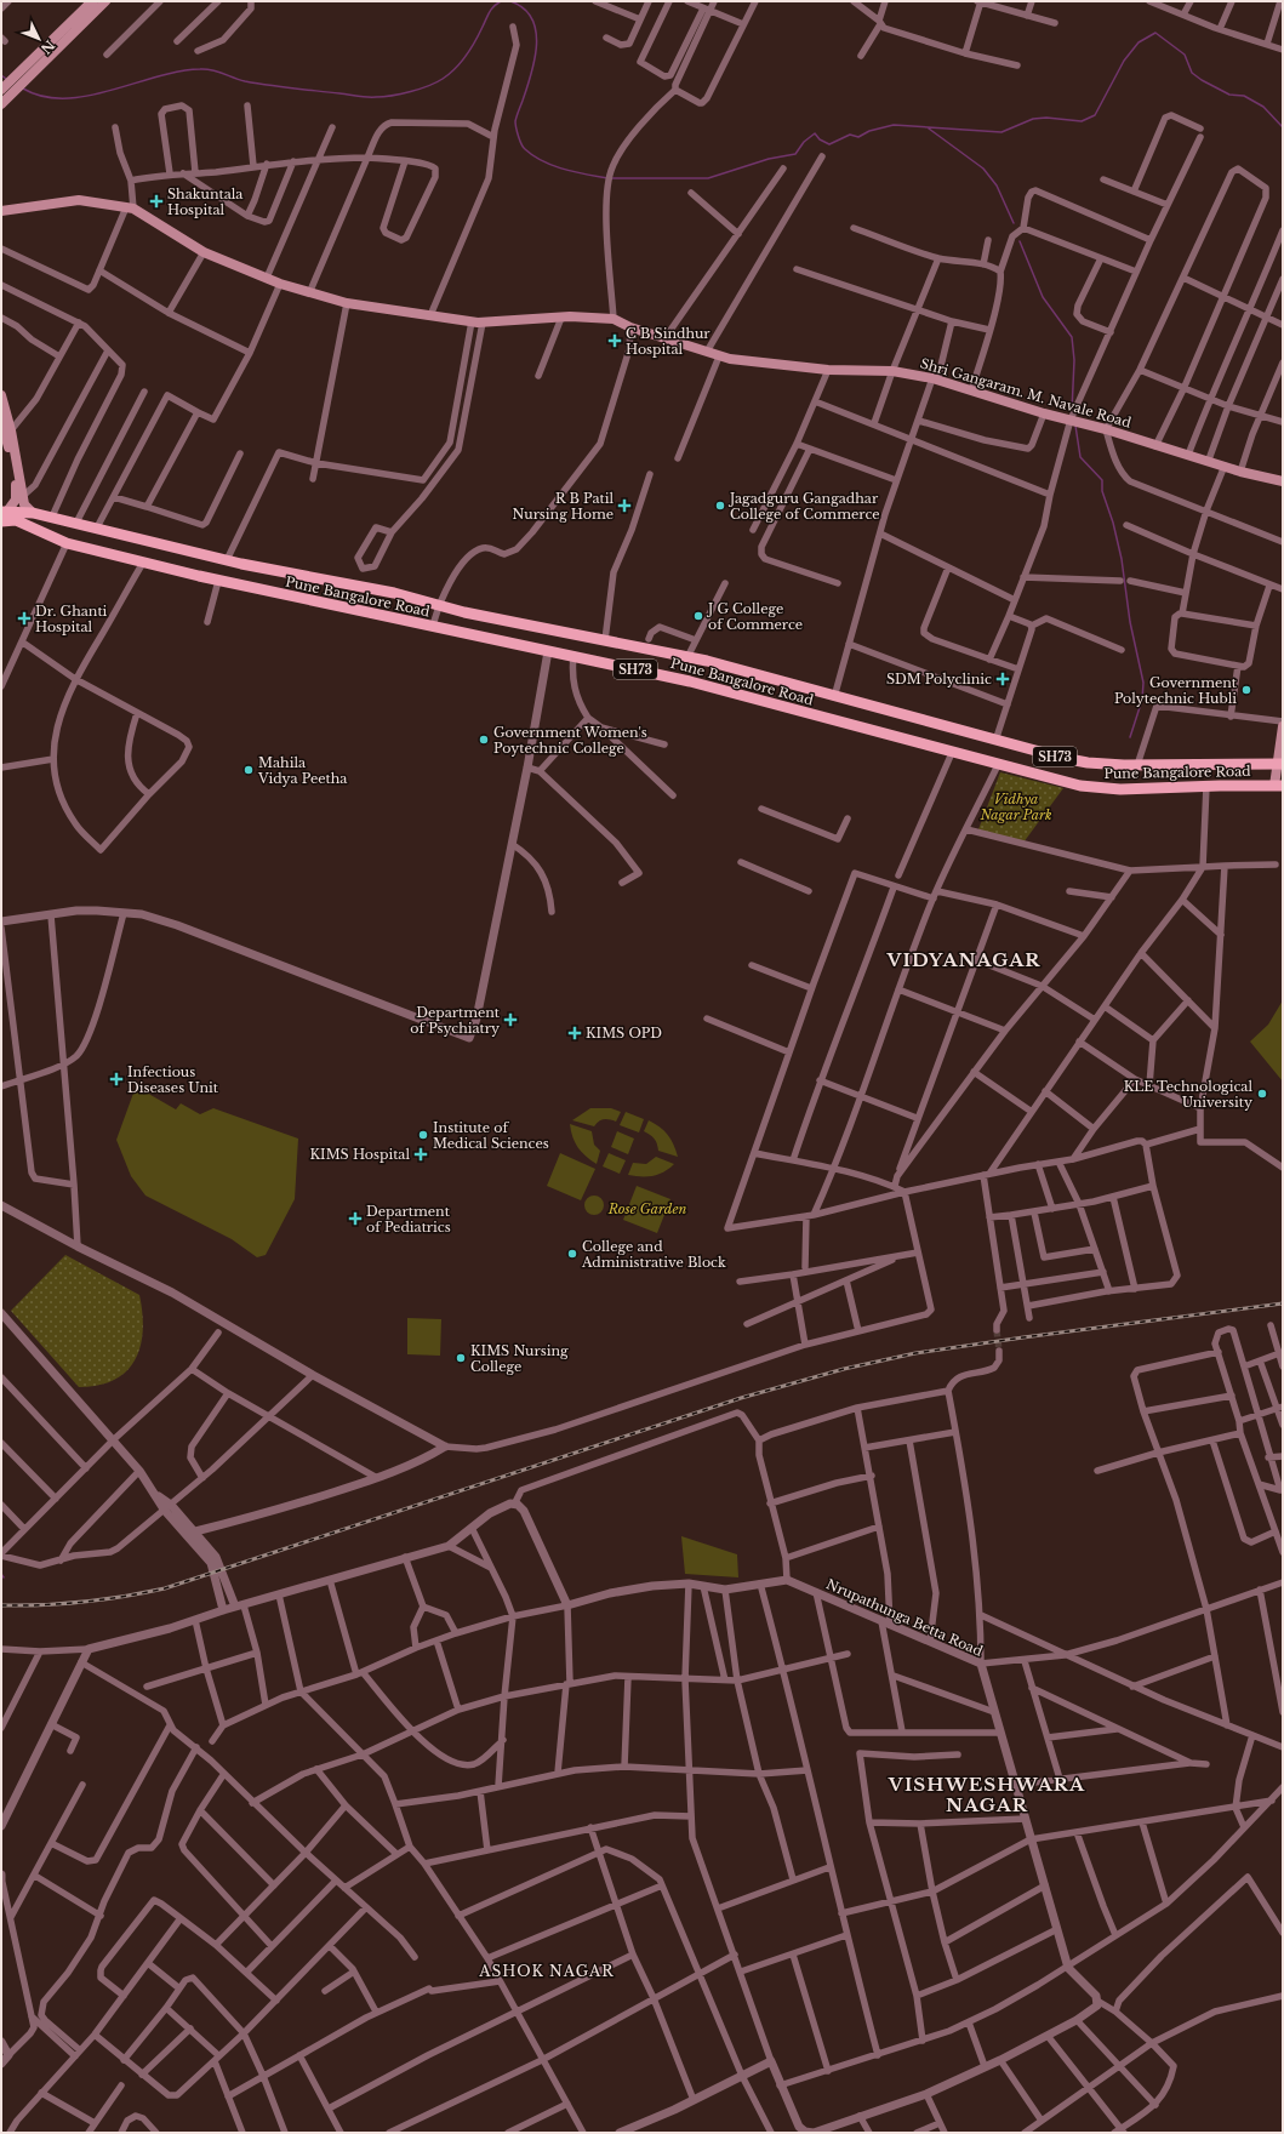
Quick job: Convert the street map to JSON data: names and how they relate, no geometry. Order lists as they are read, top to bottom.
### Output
{
  "streets": {
    "main road": ["Shri Gangaram. M. Navale Road", "Pune Bangalore Road", "SH73"],
    "street": ["Nrupathunga Betta Road"]
  },
  "districts": ["VIDYANAGAR", "VISHWESHWARA NAGAR", "ASHOK NAGAR"],
  "parks": ["Vidhya Nagar Park", "Rose Garden"],
  "places": {
    "health": [
      "Shakuntala Hospital",
      "C B Sindhur Hospital",
      "R B Patil Nursing Home",
      "Dr. Ghanti Hospital",
      "SDM Polyclinic",
      "Department of Psychiatry",
      "KIMS OPD",
      "Infectious Diseases Unit",
      "KIMS Hospital",
      "Department of Pediatrics"
    ],
    "other": [
      "Jagadguru Gangadhar College of Commerce",
      "J G College of Commerce",
      "Government Polytechnic Hubli",
      "Government Women's Poytechnic College",
      "Mahila Vidya Peetha",
      "KLE Technological University",
      "Institute of Medical Sciences",
      "College and Administrative Block",
      "KIMS Nursing College"
    ]
  },
  "north": "bottom right"
}
